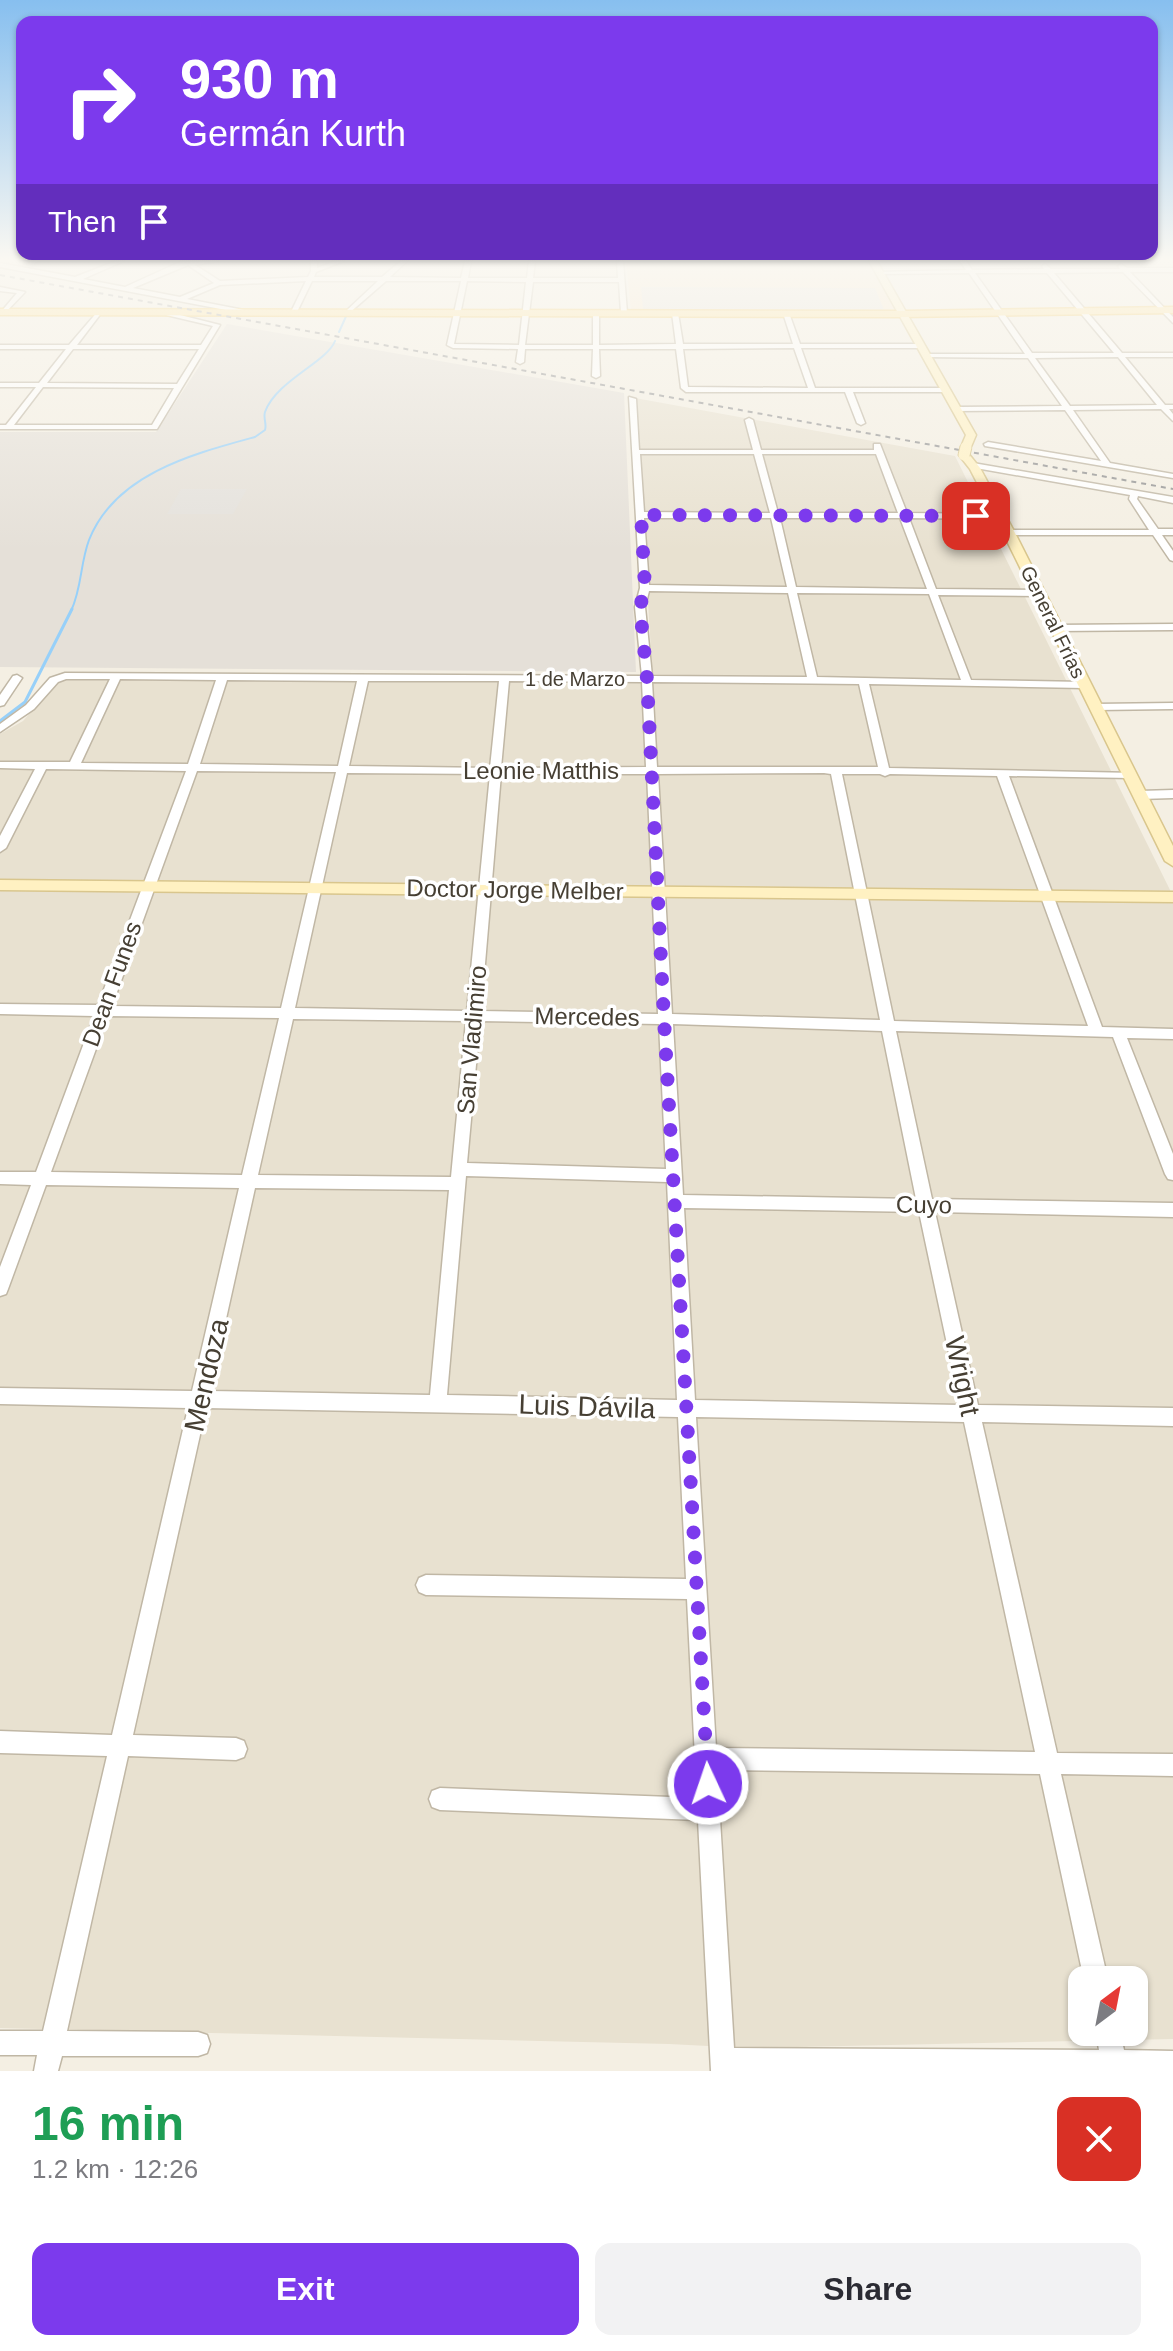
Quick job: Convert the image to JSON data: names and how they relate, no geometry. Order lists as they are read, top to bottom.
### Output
{
  "streets": {
    "main road": ["General Frías", "Doctor Jorge Melber"],
    "street": [
      "1 de Marzo",
      "Leonie Matthis",
      "Dean Funes",
      "Mercedes",
      "San Vladimiro",
      "Cuyo",
      "Mendoza",
      "Wright",
      "Luis Dávila"
    ]
  },
  "crossings": [
    ["General Frías", "1 de Marzo"],
    ["General Frías", "Leonie Matthis"],
    ["1 de Marzo", "Dean Funes"],
    ["1 de Marzo", "San Vladimiro"],
    ["1 de Marzo", "Mendoza"],
    ["Leonie Matthis", "Dean Funes"],
    ["Leonie Matthis", "San Vladimiro"],
    ["Leonie Matthis", "Mendoza"],
    ["Leonie Matthis", "Wright"],
    ["Doctor Jorge Melber", "Dean Funes"],
    ["Doctor Jorge Melber", "San Vladimiro"],
    ["Doctor Jorge Melber", "Mendoza"],
    ["Doctor Jorge Melber", "Wright"],
    ["Dean Funes", "Mercedes"],
    ["Mercedes", "San Vladimiro"],
    ["Mercedes", "Mendoza"],
    ["Mercedes", "Wright"],
    ["San Vladimiro", "Luis Dávila"],
    ["Cuyo", "Wright"],
    ["Mendoza", "Luis Dávila"],
    ["Wright", "Luis Dávila"]
  ],
  "north": "top right",
  "page": {
    "turn": ["930 m", "Germán Kurth"],
    "then": "Then",
    "heading": ["16 min", "1.2 km · 12:26"],
    "buttons": ["Exit", "Share"]
  }
}
